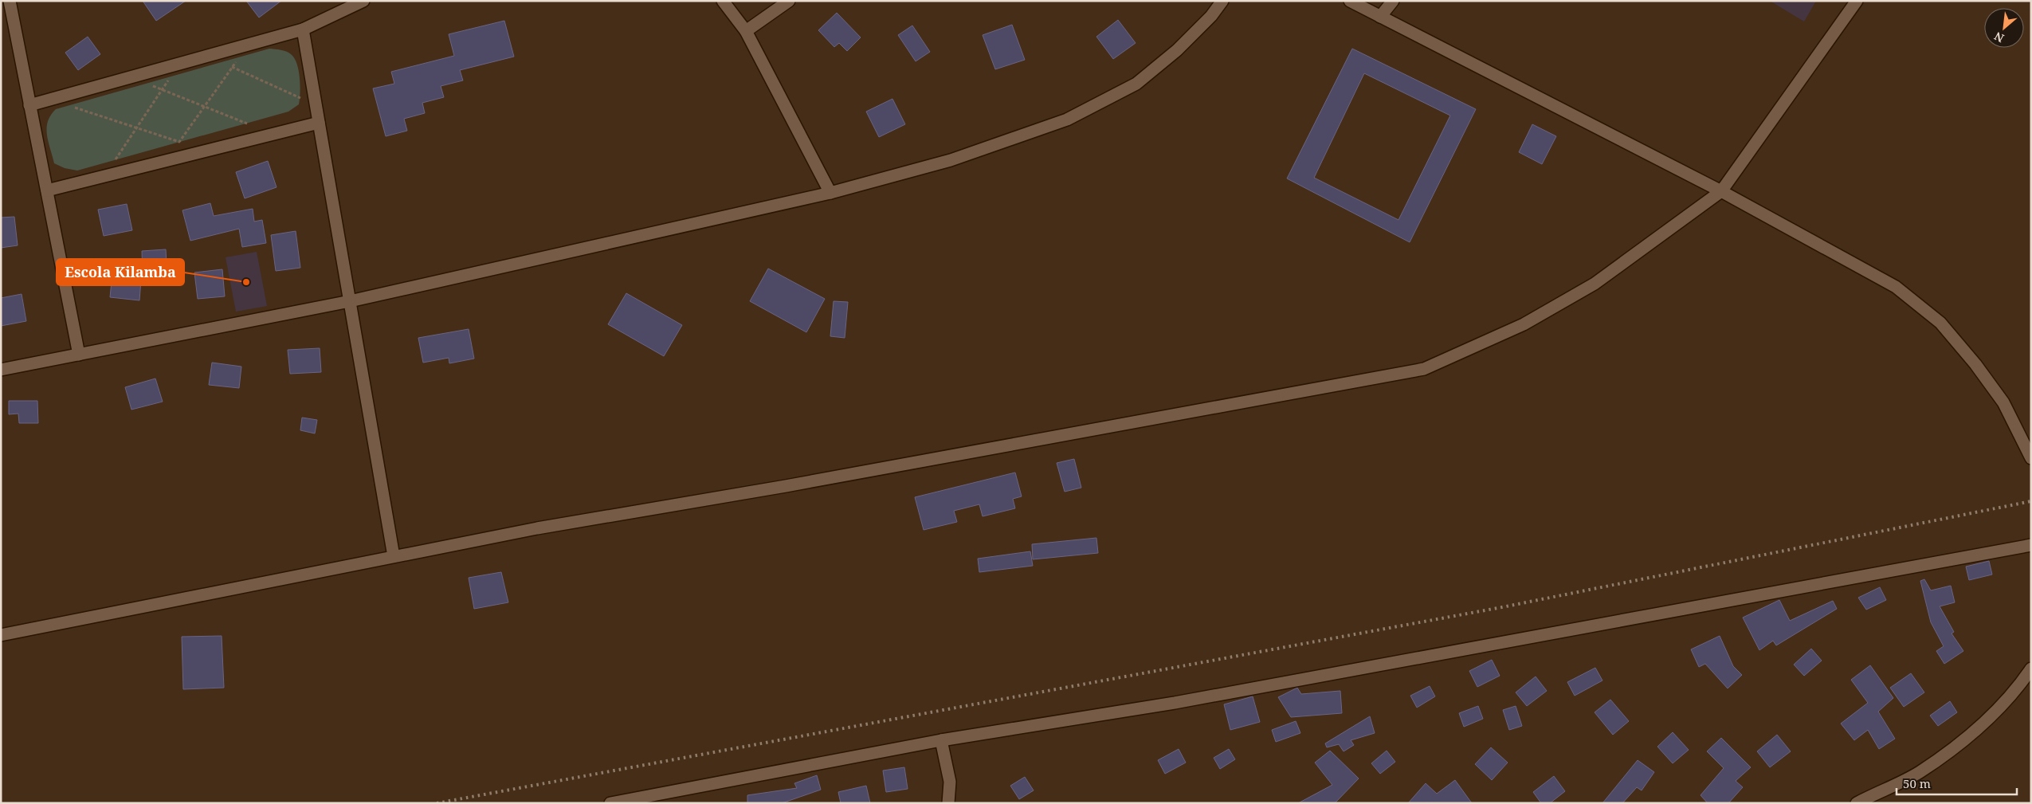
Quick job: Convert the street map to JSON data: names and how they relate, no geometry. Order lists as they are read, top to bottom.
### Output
{
  "places": ["Escola Kilamba"],
  "scale_bar": "50 m",
  "north": "bottom left"
}
